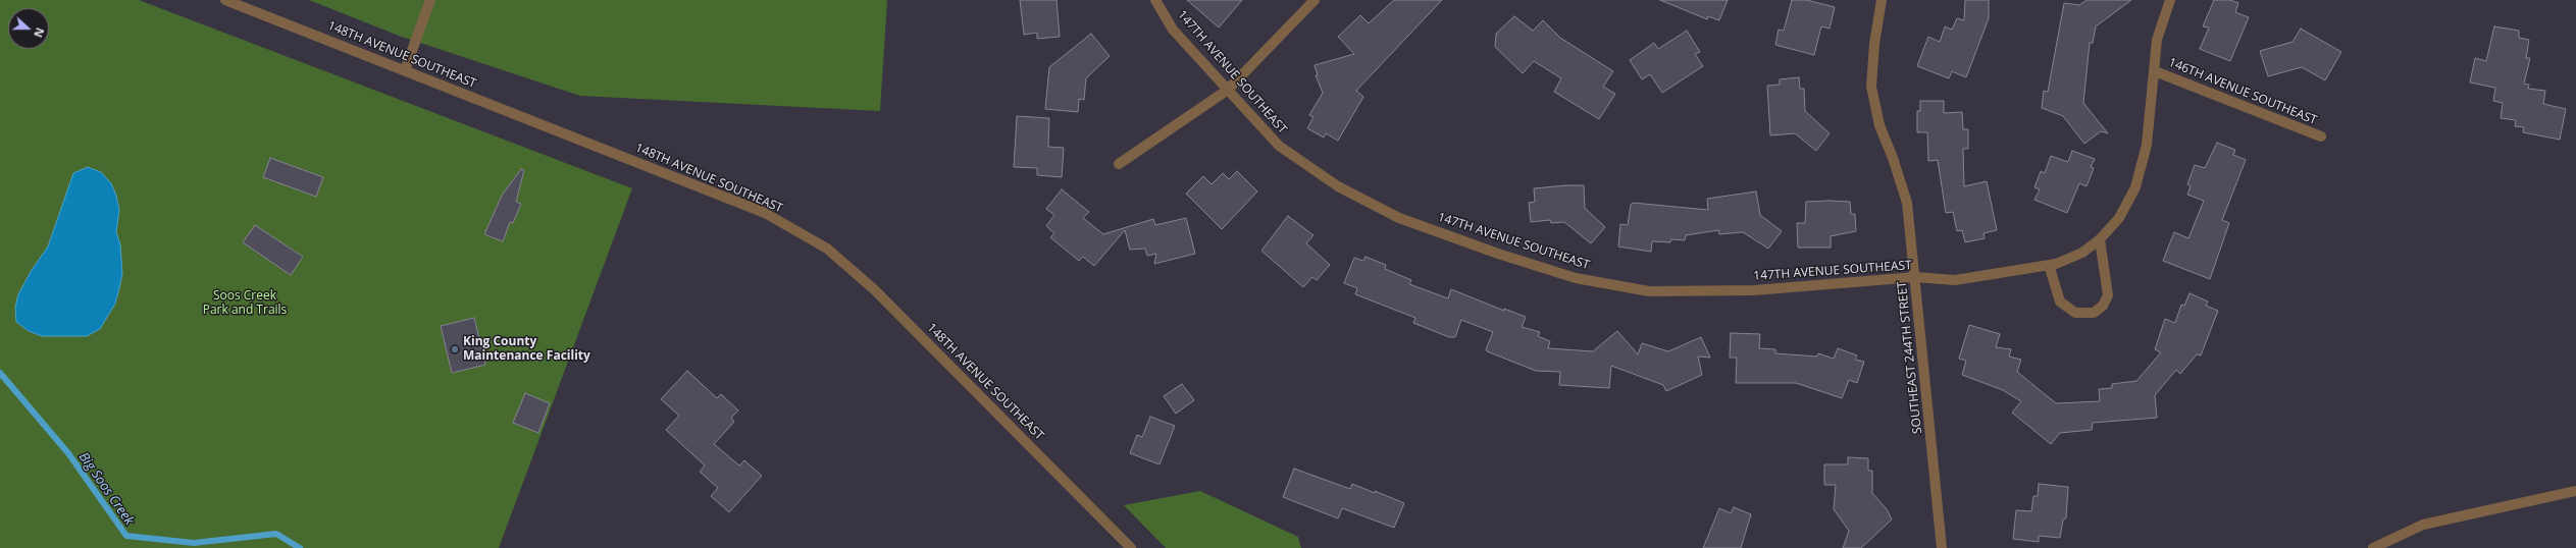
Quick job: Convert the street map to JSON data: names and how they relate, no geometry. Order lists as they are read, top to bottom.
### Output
{
  "streets": {
    "street": [
      "148TH AVENUE SOUTHEAST",
      "147TH AVENUE SOUTHEAST",
      "146TH AVENUE SOUTHEAST",
      "SOUTHEAST 244TH STREET"
    ]
  },
  "crossings": [
    ["147TH AVENUE SOUTHEAST", "146TH AVENUE SOUTHEAST"],
    ["147TH AVENUE SOUTHEAST", "SOUTHEAST 244TH STREET"]
  ],
  "water": ["Big Soos Creek"],
  "parks": ["Soos Creek Park and Trails"],
  "places": ["King County Maintenance Facility"],
  "north": "right"
}
